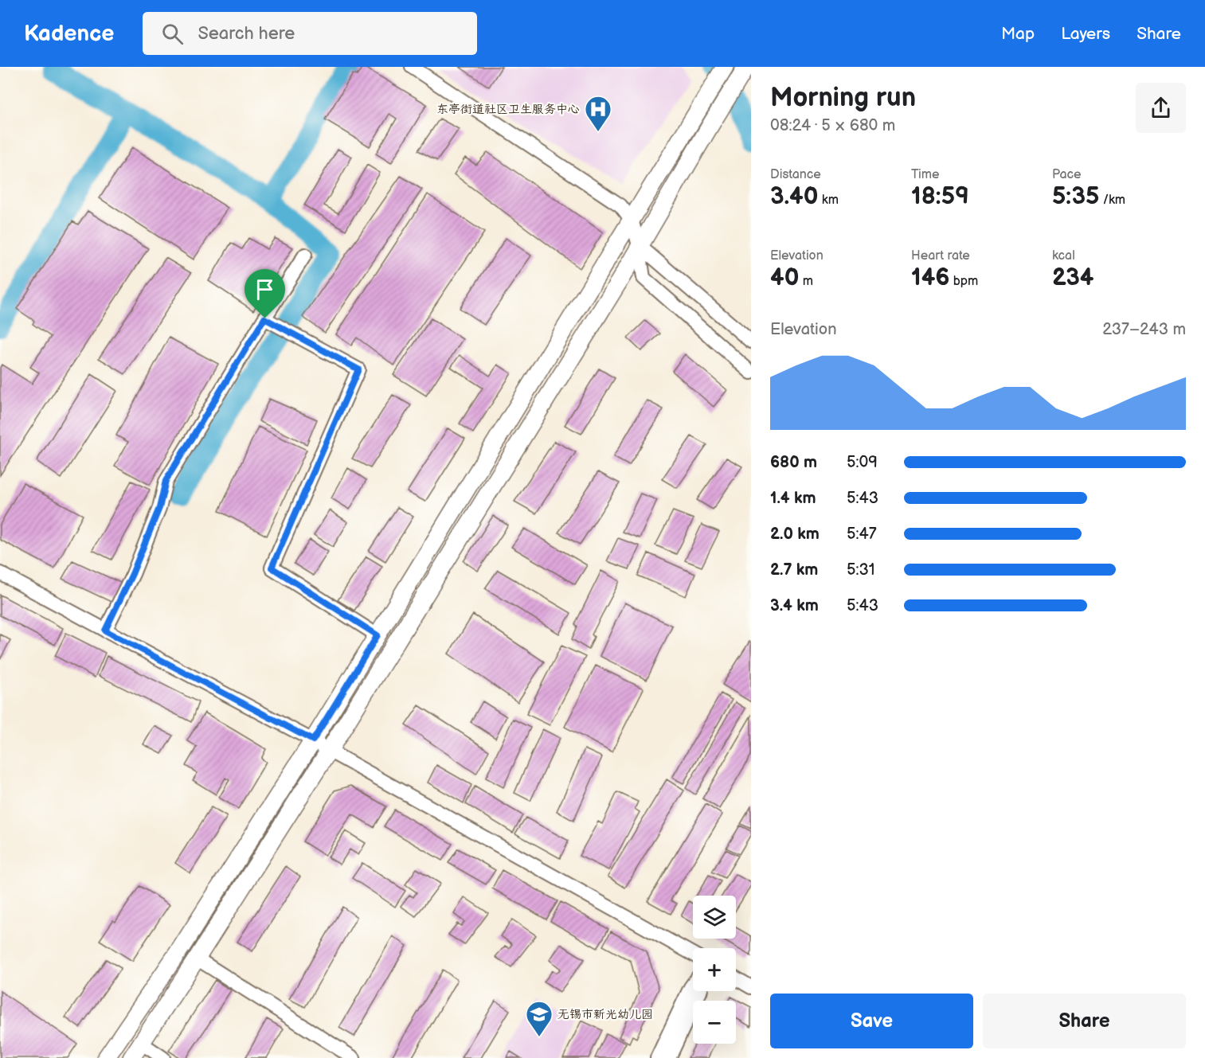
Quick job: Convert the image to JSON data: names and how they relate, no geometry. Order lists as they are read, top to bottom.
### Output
{
  "places": {
    "hospital": ["东亭街道社区卫生服务中心"],
    "school or university": ["无锡市新光幼儿园"]
  },
  "page": {
    "header": "Kadence",
    "search": "Search here",
    "nav": ["Map", "Layers", "Share"],
    "heading": ["Morning run", "08:24 · 5 × 680 m"],
    "stats": [
      ["Distance", "3.40 km"],
      ["Time", "18:59"],
      ["Pace", "5:35 /km"],
      ["Elevation", "40 m"],
      ["Heart rate", "146 bpm"],
      ["kcal", "234"]
    ],
    "chart": ["Elevation", "237–243 m"],
    "list": [
      {
        "name": "680 m",
        "note": "5:09"
      },
      {
        "name": "1.4 km",
        "note": "5:43"
      },
      {
        "name": "2.0 km",
        "note": "5:47"
      },
      {
        "name": "2.7 km",
        "note": "5:31"
      },
      {
        "name": "3.4 km",
        "note": "5:43"
      }
    ],
    "map_buttons": ["+", "−"],
    "buttons": ["Save", "Share"]
  }
}
